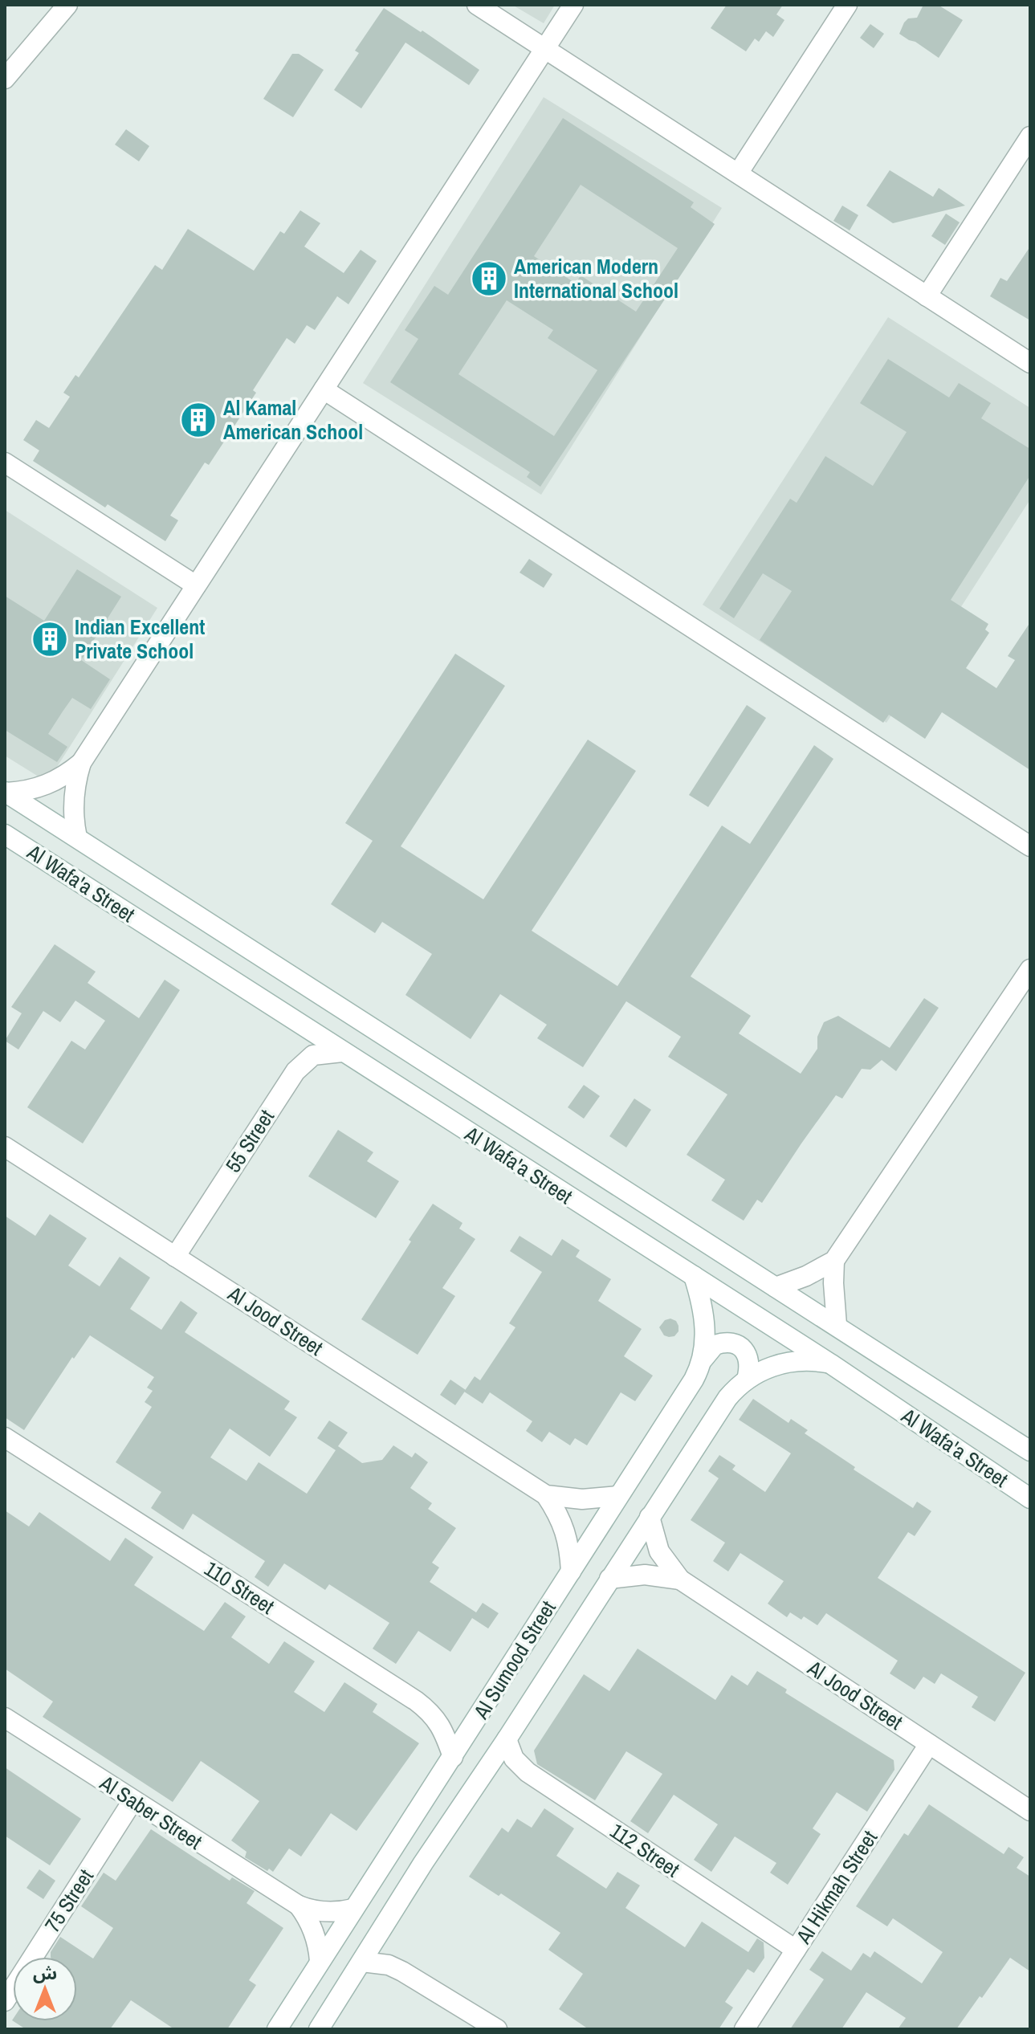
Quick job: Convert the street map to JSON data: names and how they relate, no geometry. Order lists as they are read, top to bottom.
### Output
{
  "streets": {
    "street": [
      "Al Wafa'a Street",
      "55 Street",
      "Al Jood Street",
      "110 Street",
      "Al Sumood Street",
      "Al Saber Street",
      "112 Street",
      "Al Hikmah Street",
      "75 Street"
    ]
  },
  "crossings": [
    ["Al Wafa'a Street", "55 Street"],
    ["Al Wafa'a Street", "Al Sumood Street"],
    ["55 Street", "Al Jood Street"],
    ["Al Jood Street", "Al Sumood Street"],
    ["Al Jood Street", "Al Hikmah Street"],
    ["110 Street", "Al Sumood Street"],
    ["Al Sumood Street", "Al Saber Street"],
    ["Al Sumood Street", "112 Street"],
    ["Al Saber Street", "75 Street"],
    ["112 Street", "Al Hikmah Street"]
  ],
  "places": {
    "building": ["American Modern International School", "Al Kamal American School", "Indian Excellent Private School"]
  },
  "north": "top"
}
